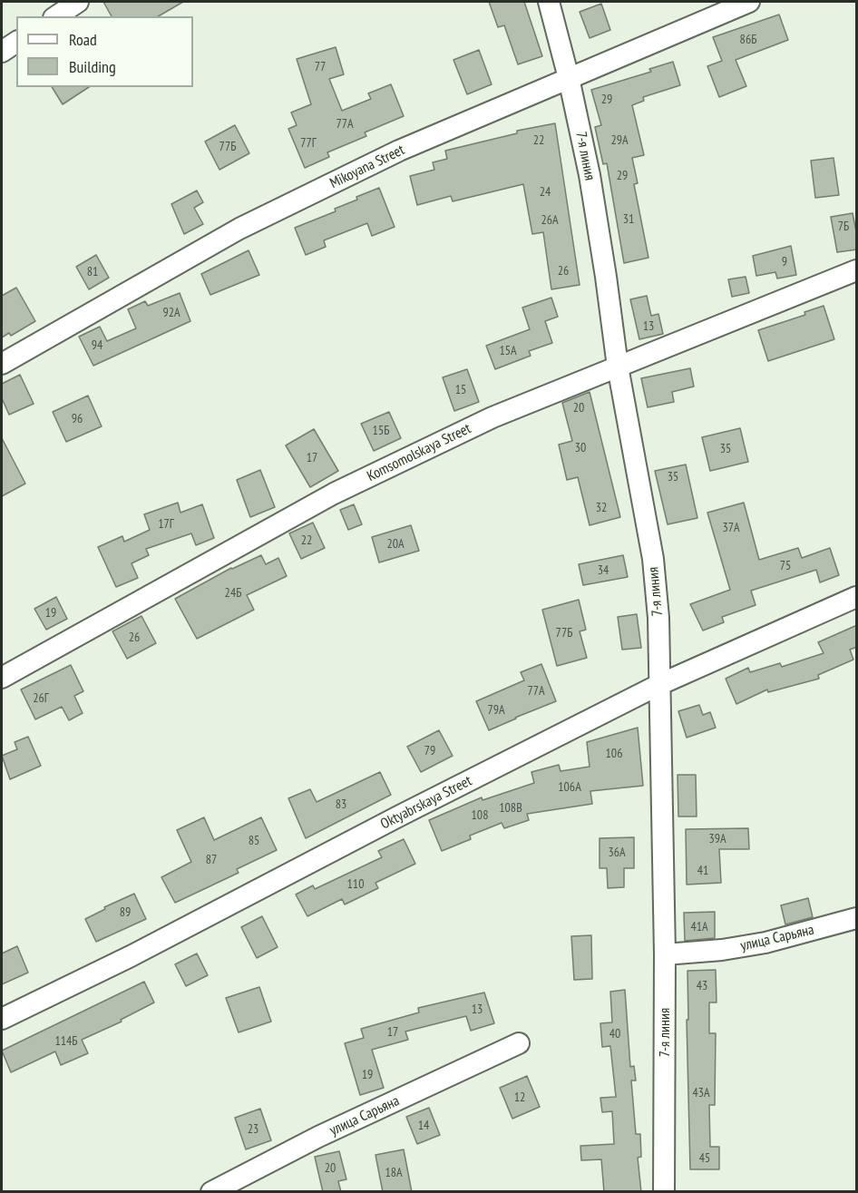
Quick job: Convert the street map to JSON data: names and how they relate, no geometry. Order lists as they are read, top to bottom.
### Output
{
  "streets": {
    "street": [
      "7-я линия",
      "Mikoyana Street",
      "Komsomolskaya Street",
      "Oktyabrskaya Street",
      "улица Сарьяна"
    ]
  },
  "crossings": [
    ["7-я линия", "Mikoyana Street"],
    ["7-я линия", "Komsomolskaya Street"],
    ["7-я линия", "Oktyabrskaya Street"],
    ["7-я линия", "улица Сарьяна"]
  ],
  "house_numbers": [
    "86Б",
    "77",
    "29",
    "77А",
    "22",
    "29А",
    "77Г",
    "77Б",
    "29",
    "24",
    "31",
    "26А",
    "7Б",
    "9",
    "26",
    "81",
    "92А",
    "13",
    "94",
    "15А",
    "15",
    "20",
    "96",
    "15Б",
    "30",
    "35",
    "17",
    "35",
    "32",
    "17Г",
    "37А",
    "22",
    "20А",
    "75",
    "34",
    "24Б",
    "19",
    "77Б",
    "26",
    "77А",
    "26Г",
    "79А",
    "79",
    "106",
    "106А",
    "83",
    "108В",
    "108",
    "39А",
    "85",
    "36А",
    "87",
    "41",
    "110",
    "89",
    "41А",
    "43",
    "13",
    "17",
    "40",
    "114Б",
    "19",
    "43А",
    "12",
    "14",
    "23",
    "45",
    "20",
    "18А"
  ],
  "legend": ["Road", "Building"]
}
